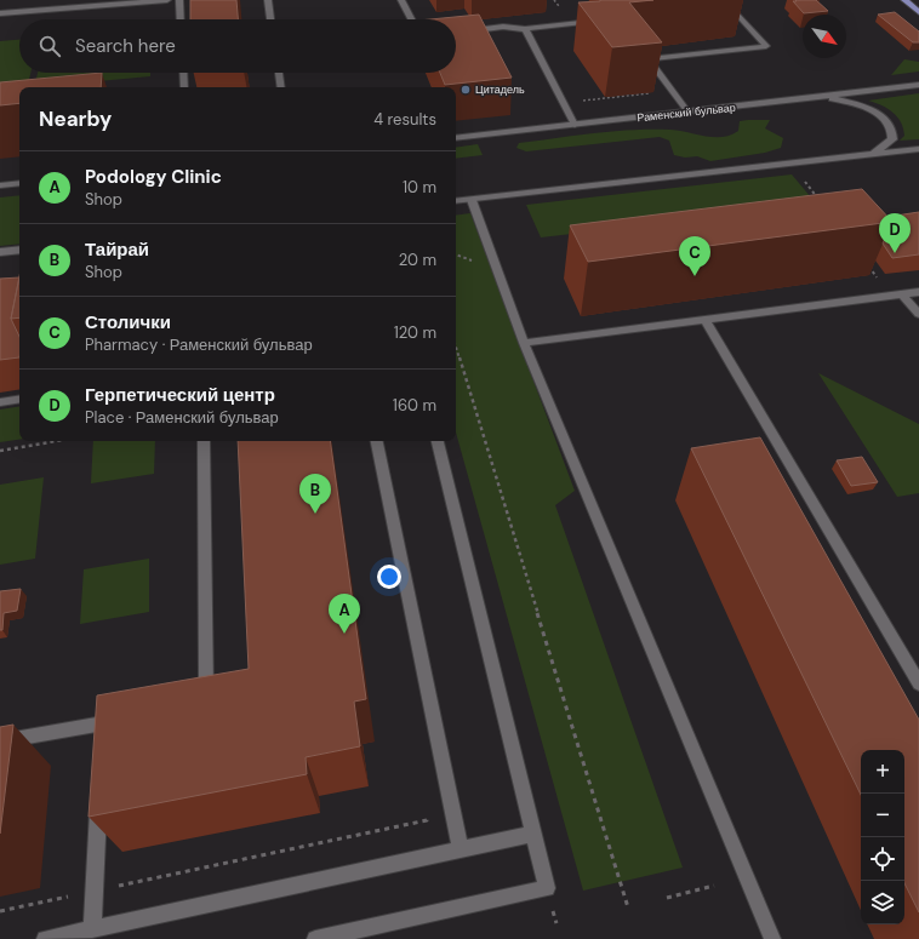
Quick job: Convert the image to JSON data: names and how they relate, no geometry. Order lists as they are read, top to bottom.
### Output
{
  "streets": {
    "street": ["Раменский бульвар"]
  },
  "places": ["Цитадель"],
  "north": "bottom right",
  "page": {
    "search": "Search here",
    "heading": ["Nearby", "4 results"],
    "list": [
      {
        "mark": "A",
        "name": "Podology Clinic",
        "note": "Shop",
        "value": "10 m"
      },
      {
        "mark": "B",
        "name": "Тайрай",
        "note": "Shop",
        "value": "20 m"
      },
      {
        "mark": "C",
        "name": "Столички",
        "note": "Pharmacy · Раменский бульвар",
        "value": "120 m"
      },
      {
        "mark": "D",
        "name": "Герпетический центр",
        "note": "Place · Раменский бульвар",
        "value": "160 m"
      }
    ],
    "pins": [
      "D",
      "C",
      "B",
      "A"
    ],
    "map_buttons": ["+", "−"]
  }
}
